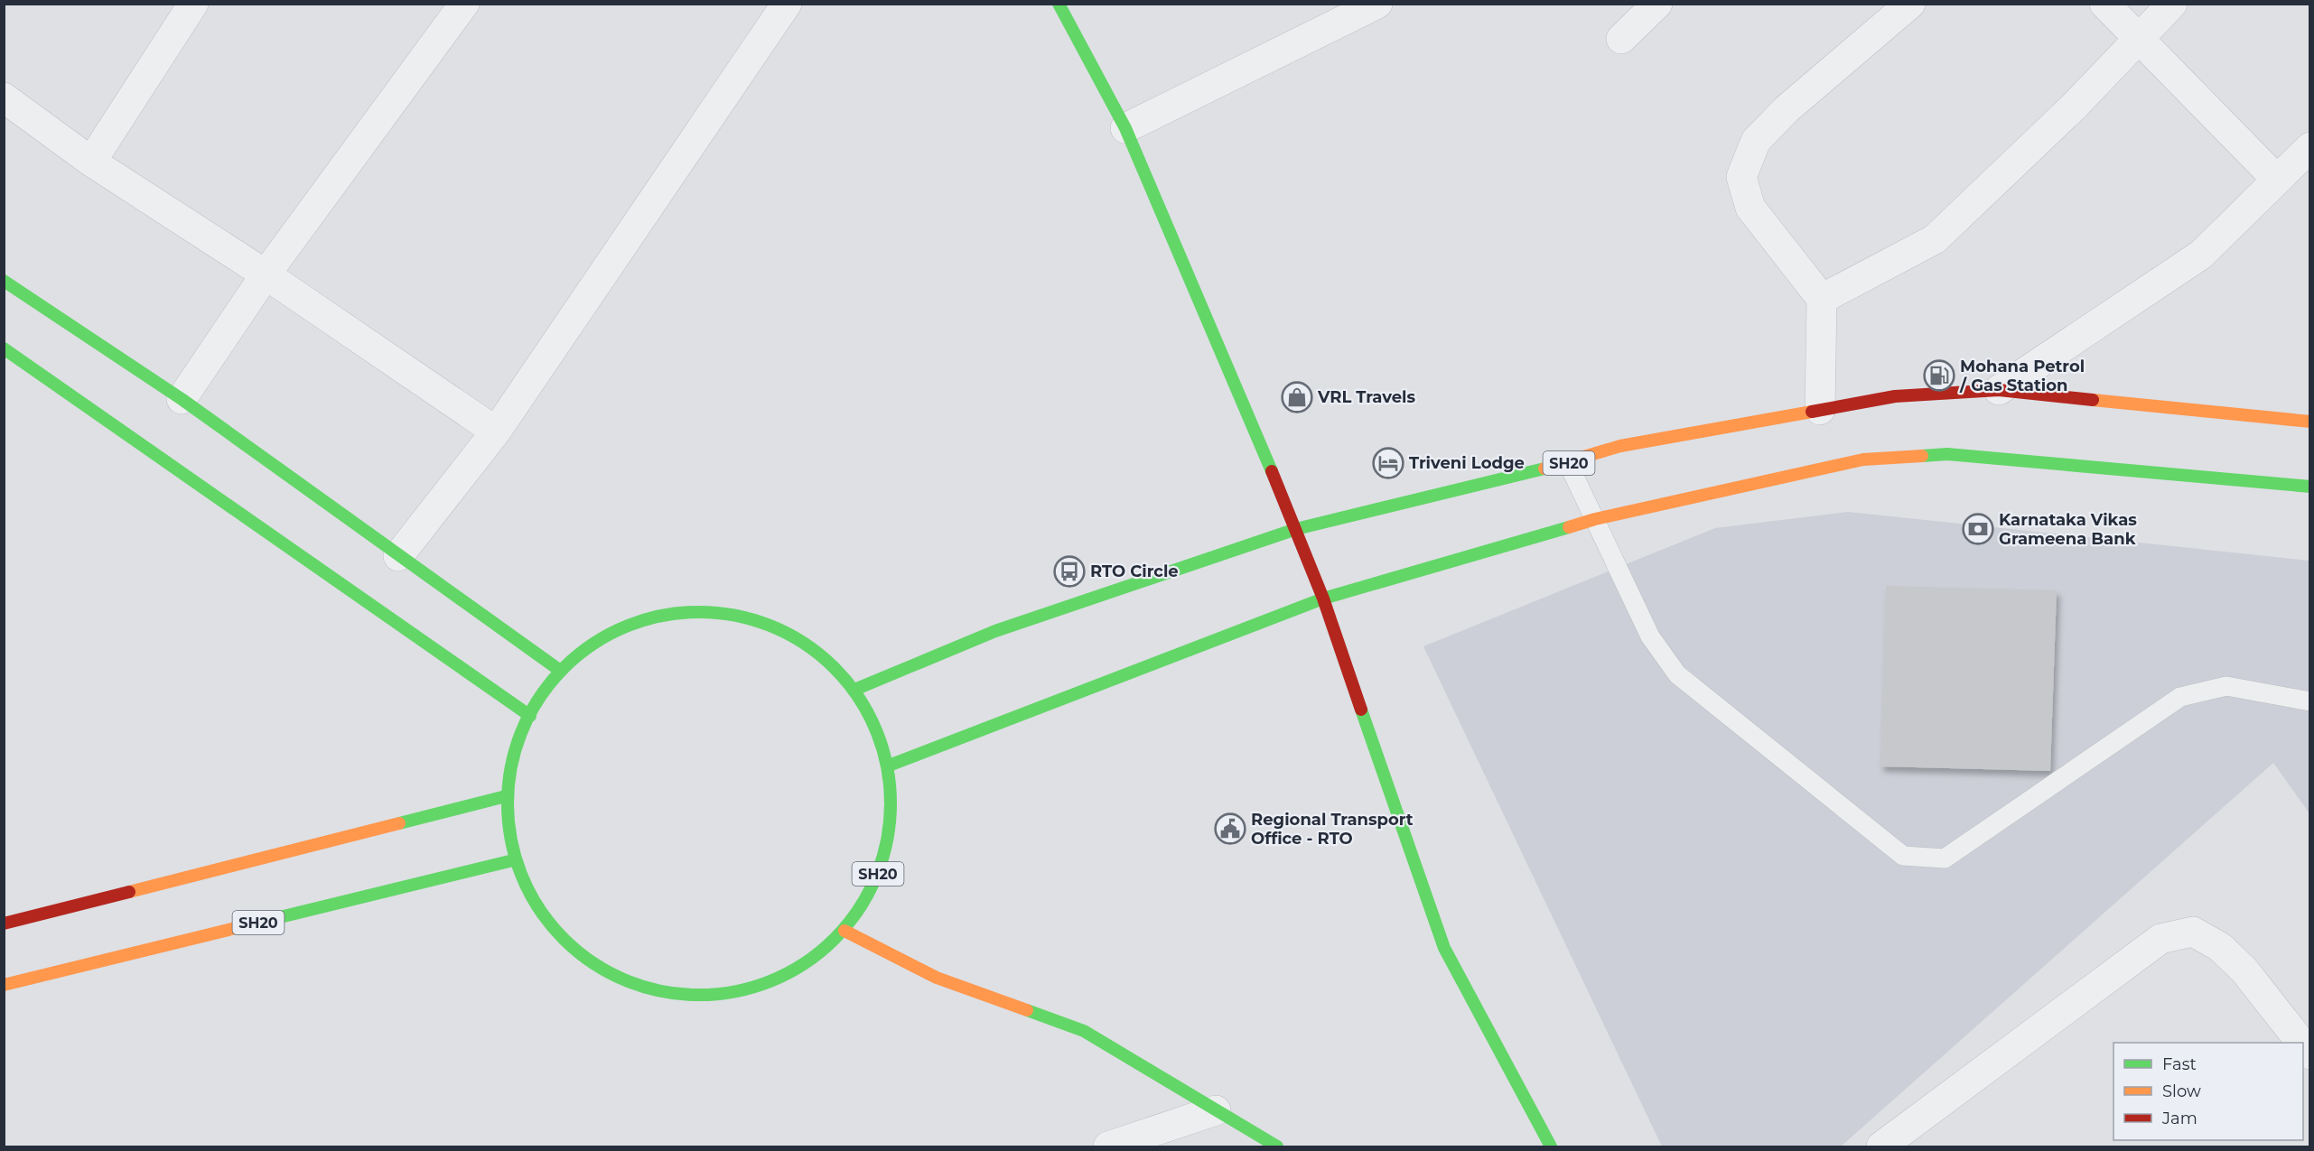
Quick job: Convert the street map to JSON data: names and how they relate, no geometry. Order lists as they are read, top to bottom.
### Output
{
  "streets": {
    "main road": ["SH20"]
  },
  "places": {
    "fuel station": ["Mohana Petrol / Gas Station"],
    "shop": ["VRL Travels"],
    "hotel": ["Triveni Lodge"],
    "bank": ["Karnataka Vikas Grameena Bank"],
    "bus stop": ["RTO Circle"],
    "public building": ["Regional Transport Office - RTO"]
  },
  "legend": ["Fast", "Slow", "Jam"]
}
